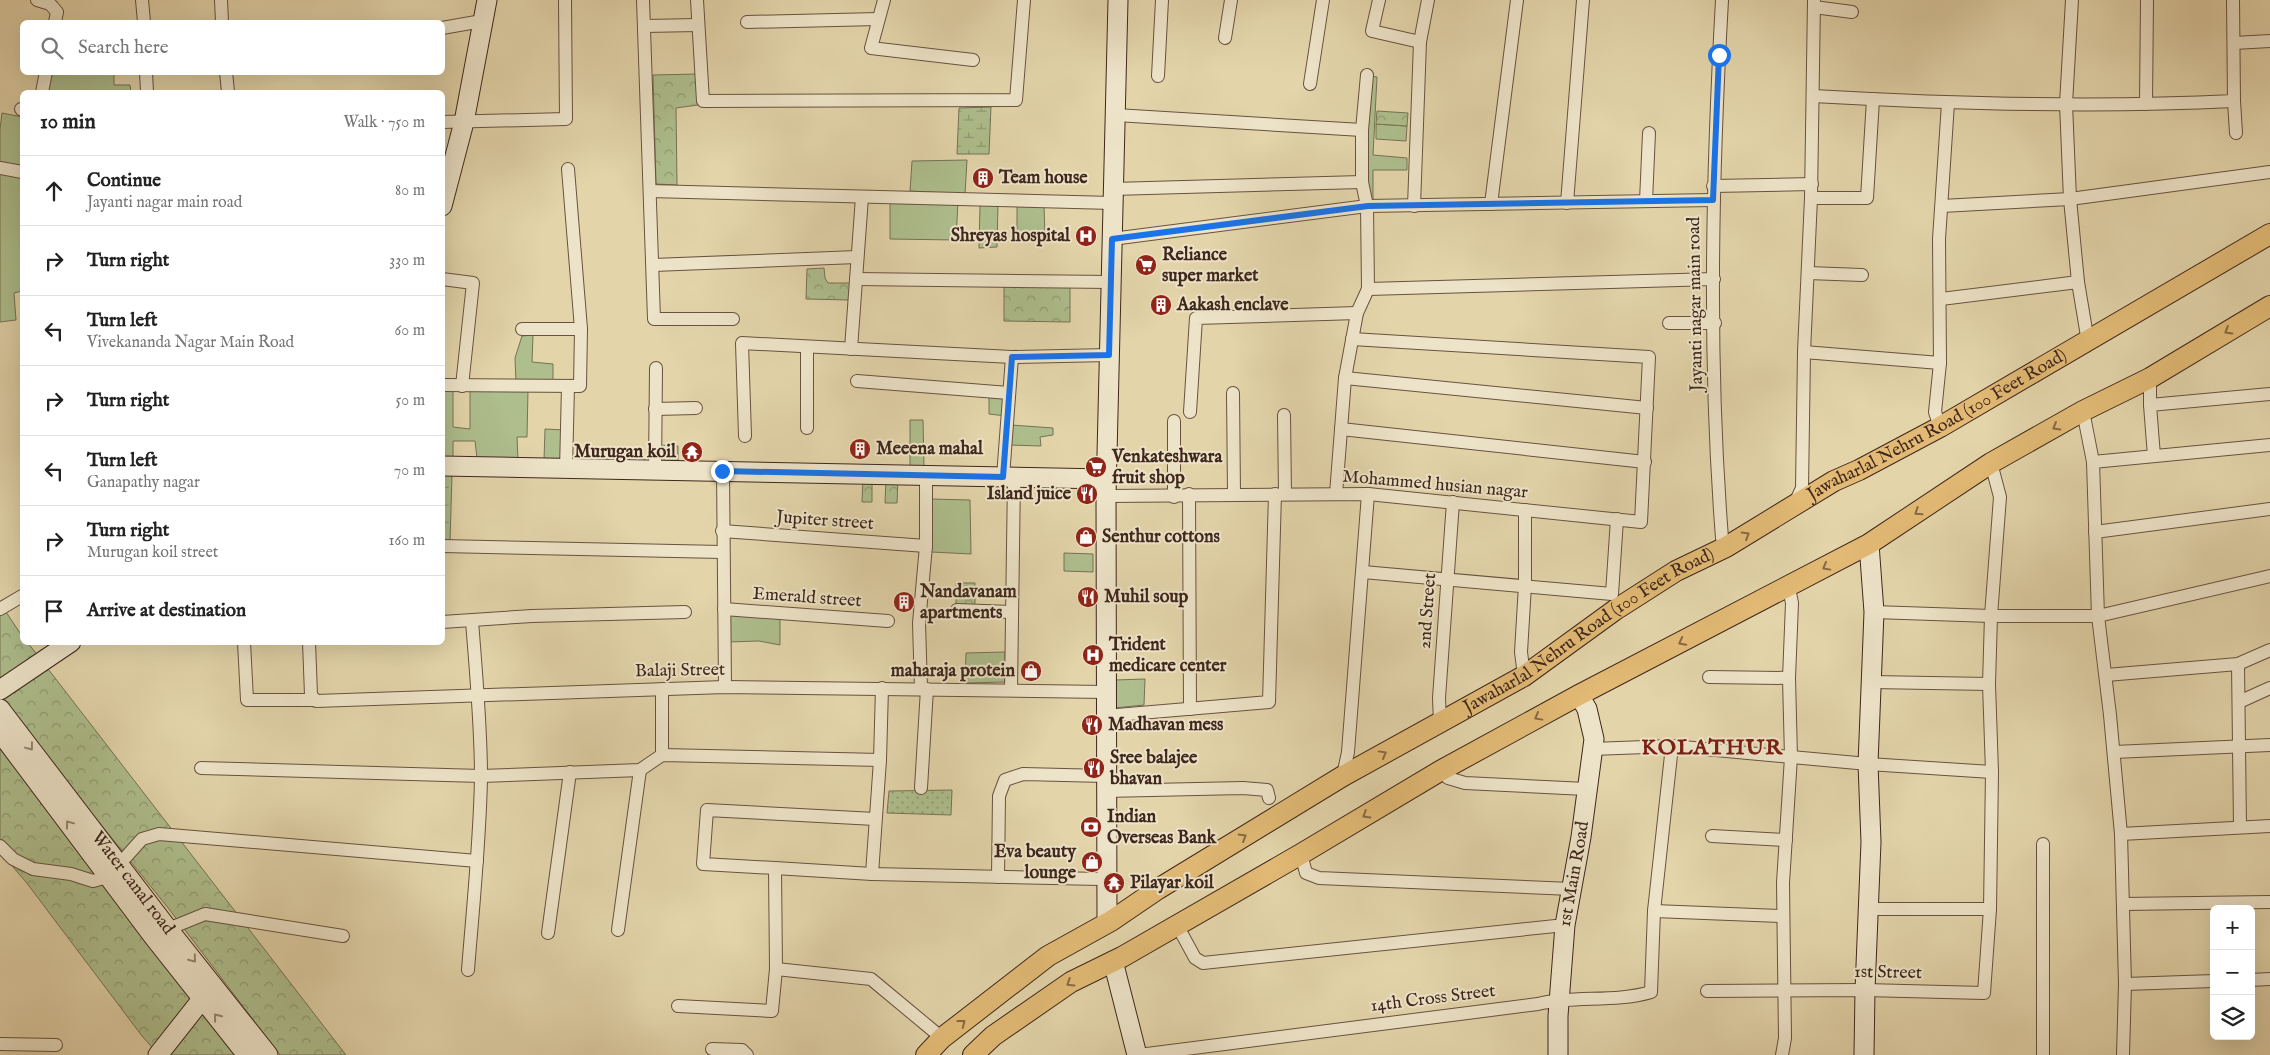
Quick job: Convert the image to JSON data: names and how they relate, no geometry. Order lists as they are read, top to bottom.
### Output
{
  "streets": {
    "main road": ["Jawaharlal Nehru Road (100 Feet Road)"],
    "street": [
      "Jayanti nagar main road",
      "Mohammed husian nagar",
      "Jupiter street",
      "Emerald street",
      "2nd Street",
      "Balaji Street",
      "1st Main Road",
      "Water canal road",
      "1st Street",
      "14th Cross Street"
    ]
  },
  "crossings": [
    ["Jayanti nagar main road", "Jawaharlal Nehru Road (100 Feet Road)"],
    ["Jawaharlal Nehru Road (100 Feet Road)", "2nd Street"],
    ["Mohammed husian nagar", "2nd Street"],
    ["1st Main Road", "14th Cross Street"]
  ],
  "districts": ["KOLATHUR"],
  "places": {
    "building": [
      "Team house",
      "Aakash enclave",
      "Meeena mahal",
      "Nandavanam apartments"
    ],
    "hospital": ["Shreyas hospital", "Trident medicare center"],
    "supermarket": ["Reliance super market", "Venkateshwara fruit shop"],
    "temple": ["Murugan koil", "Pilayar koil"],
    "restaurant": [
      "Island juice",
      "Muhil soup",
      "Madhavan mess",
      "Sree balajee bhavan"
    ],
    "shop": ["Senthur cottons", "maharaja protein", "Eva beauty lounge"],
    "bank": ["Indian Overseas Bank"]
  },
  "page": {
    "search": "Search here",
    "heading": ["10 min", "Walk · 750 m"],
    "list": [
      ["Continue", "Jayanti nagar main road", "80 m"],
      ["Turn right", "330 m"],
      ["Turn left", "Vivekananda Nagar Main Road", "60 m"],
      ["Turn right", "50 m"],
      ["Turn left", "Ganapathy nagar", "70 m"],
      ["Turn right", "Murugan koil street", "160 m"],
      "Arrive at destination"
    ],
    "map_buttons": ["+", "−"]
  }
}
